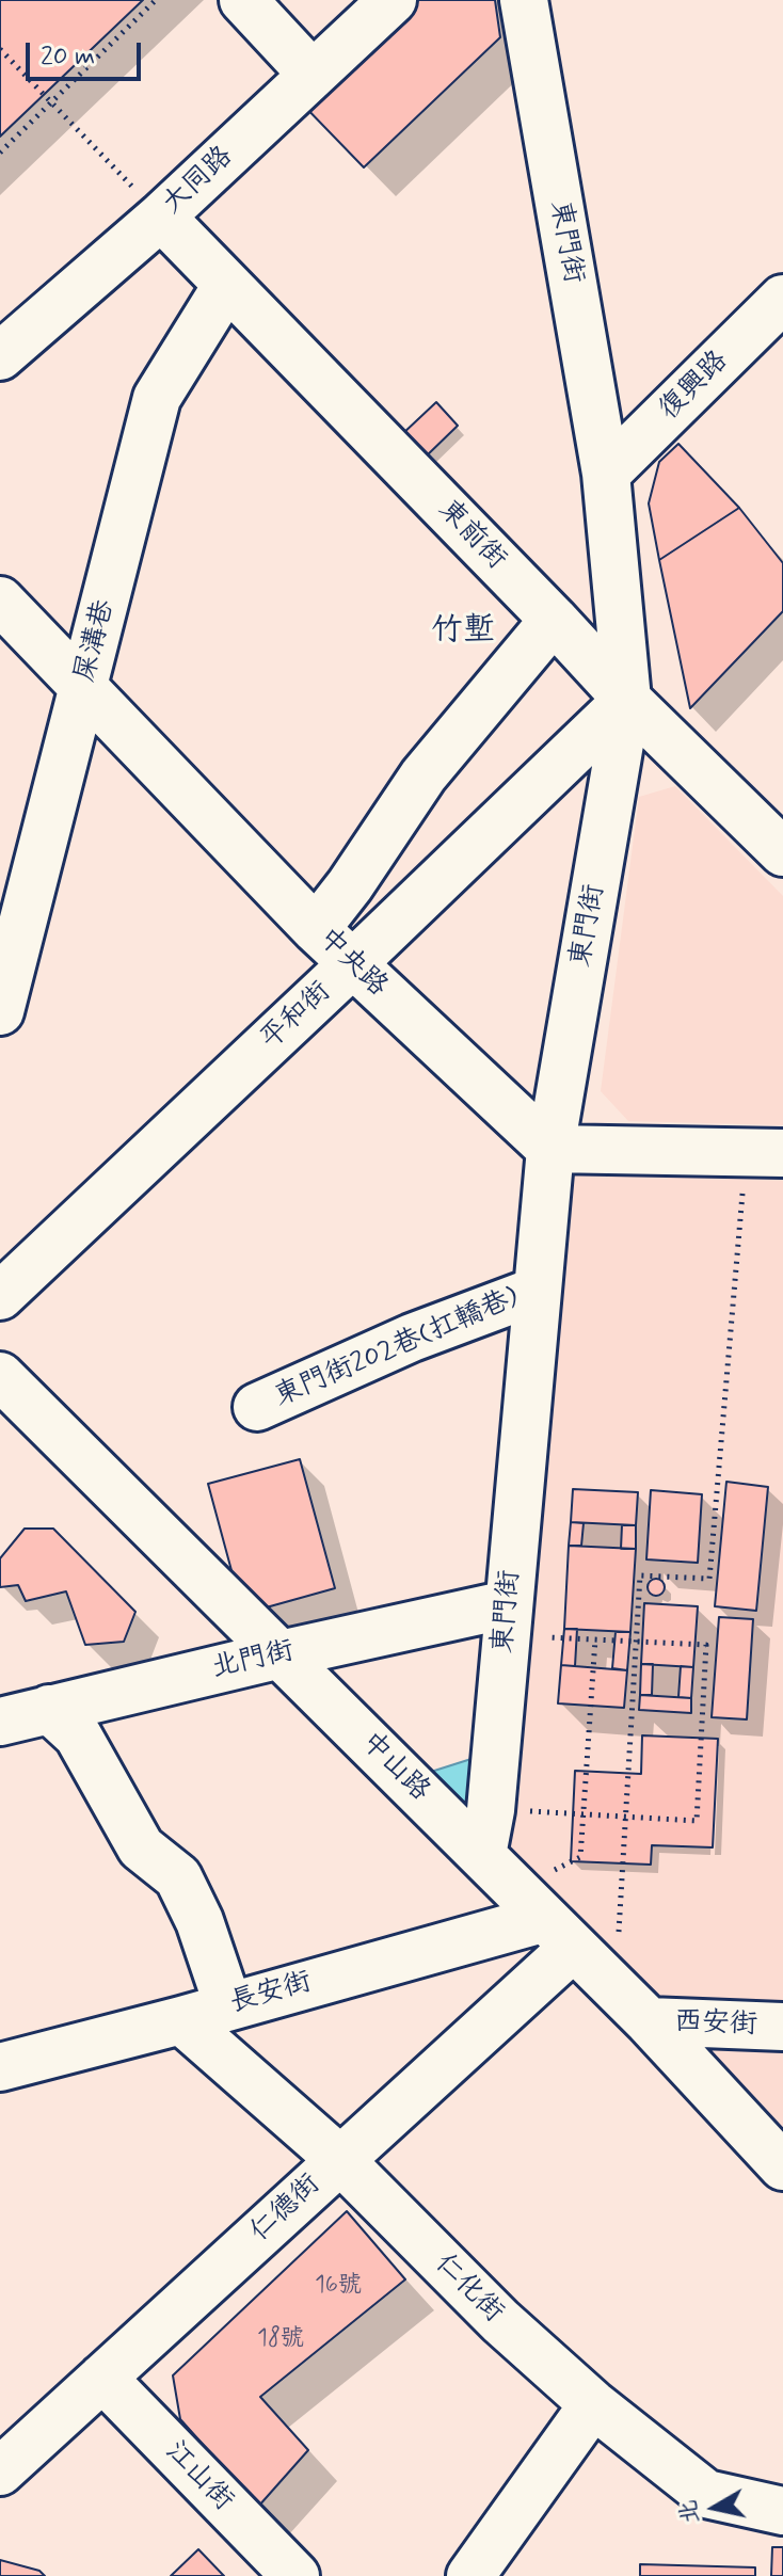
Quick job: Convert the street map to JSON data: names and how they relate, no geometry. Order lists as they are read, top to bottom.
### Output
{
  "streets": {
    "street": [
      "大同路",
      "東門街",
      "復興路",
      "東前街",
      "屎溝巷",
      "中央路",
      "平和街",
      "東門街202巷(扛轎巷)",
      "北門街",
      "中山路",
      "長安街",
      "西安街",
      "仁德街",
      "仁化街",
      "江山街"
    ]
  },
  "crossings": [
    ["大同路", "東前街"],
    ["東門街", "復興路"],
    ["東門街", "東前街"],
    ["東門街", "中央路"],
    ["東門街", "平和街"],
    ["東門街", "東門街202巷(扛轎巷)"],
    ["東門街", "北門街"],
    ["東門街", "中山路"],
    ["東前街", "屎溝巷"],
    ["東前街", "平和街"],
    ["屎溝巷", "中央路"],
    ["中央路", "平和街"],
    ["北門街", "中山路"],
    ["中山路", "長安街"],
    ["中山路", "西安街"],
    ["中山路", "仁德街"],
    ["長安街", "仁德街"],
    ["長安街", "仁化街"],
    ["仁德街", "仁化街"],
    ["仁德街", "江山街"]
  ],
  "districts": ["竹塹"],
  "house_numbers": ["16號", "18號"],
  "scale_bar": "20 m",
  "north": "left"
}
